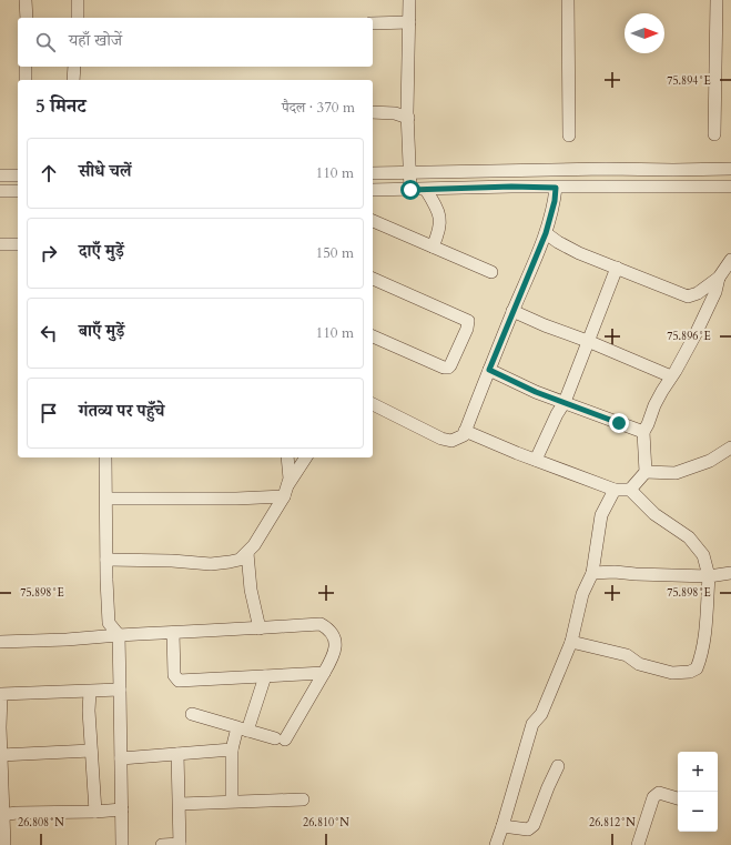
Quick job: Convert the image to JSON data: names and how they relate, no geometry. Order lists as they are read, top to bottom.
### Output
{
  "north": "right",
  "page": {
    "search": "यहाँ खोजें",
    "heading": ["5 मिनट", "पैदल · 370 m"],
    "list": [
      ["सीधे चलें", "110 m"],
      ["दाएँ मुड़ें", "150 m"],
      ["बाएँ मुड़ें", "110 m"],
      "गंतव्य पर पहुँचे"
    ],
    "map_buttons": ["+", "−"]
  },
  "coordinates": [
    "75.894°E",
    "75.896°E",
    "75.898°E",
    "26.808°N",
    "26.810°N",
    "26.812°N"
  ]
}
